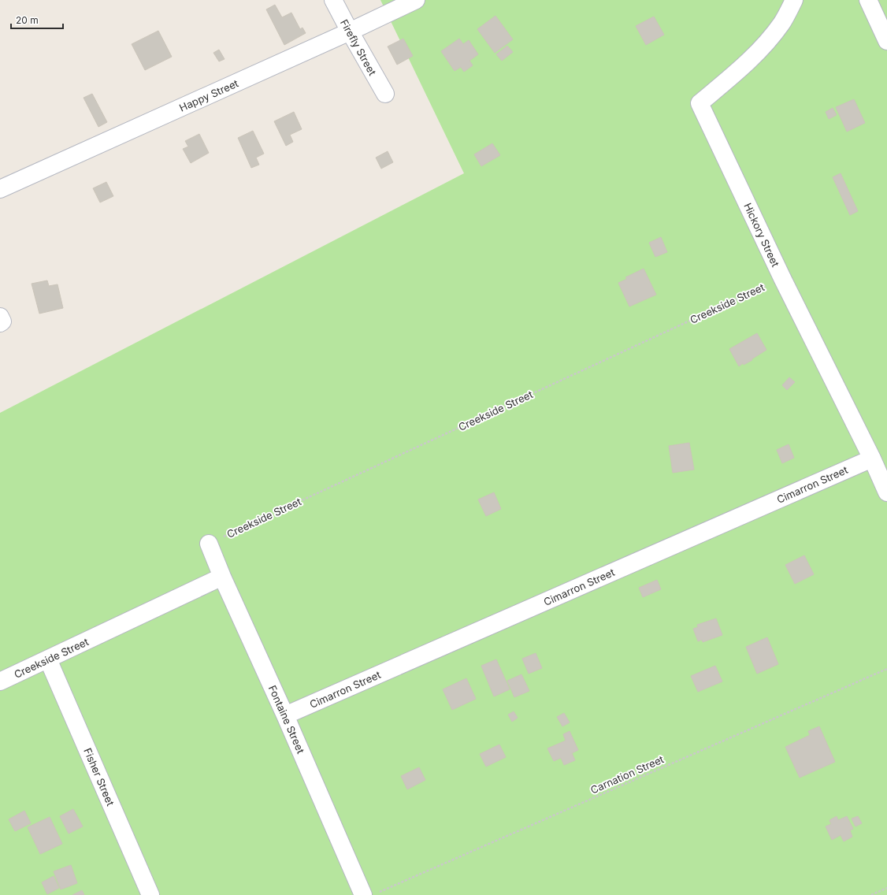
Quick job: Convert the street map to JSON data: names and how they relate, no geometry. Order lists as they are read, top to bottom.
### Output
{
  "streets": {
    "street": [
      "Firefly Street",
      "Happy Street",
      "Hickory Street",
      "Creekside Street",
      "Cimarron Street",
      "Fontaine Street",
      "Fisher Street"
    ],
    "path": ["Carnation Street"]
  },
  "crossings": [
    ["Firefly Street", "Happy Street"],
    ["Hickory Street", "Creekside Street"],
    ["Hickory Street", "Cimarron Street"],
    ["Creekside Street", "Fontaine Street"],
    ["Creekside Street", "Fisher Street"],
    ["Cimarron Street", "Fontaine Street"],
    ["Fontaine Street", "Carnation Street"]
  ],
  "scale_bar": "20 m"
}
